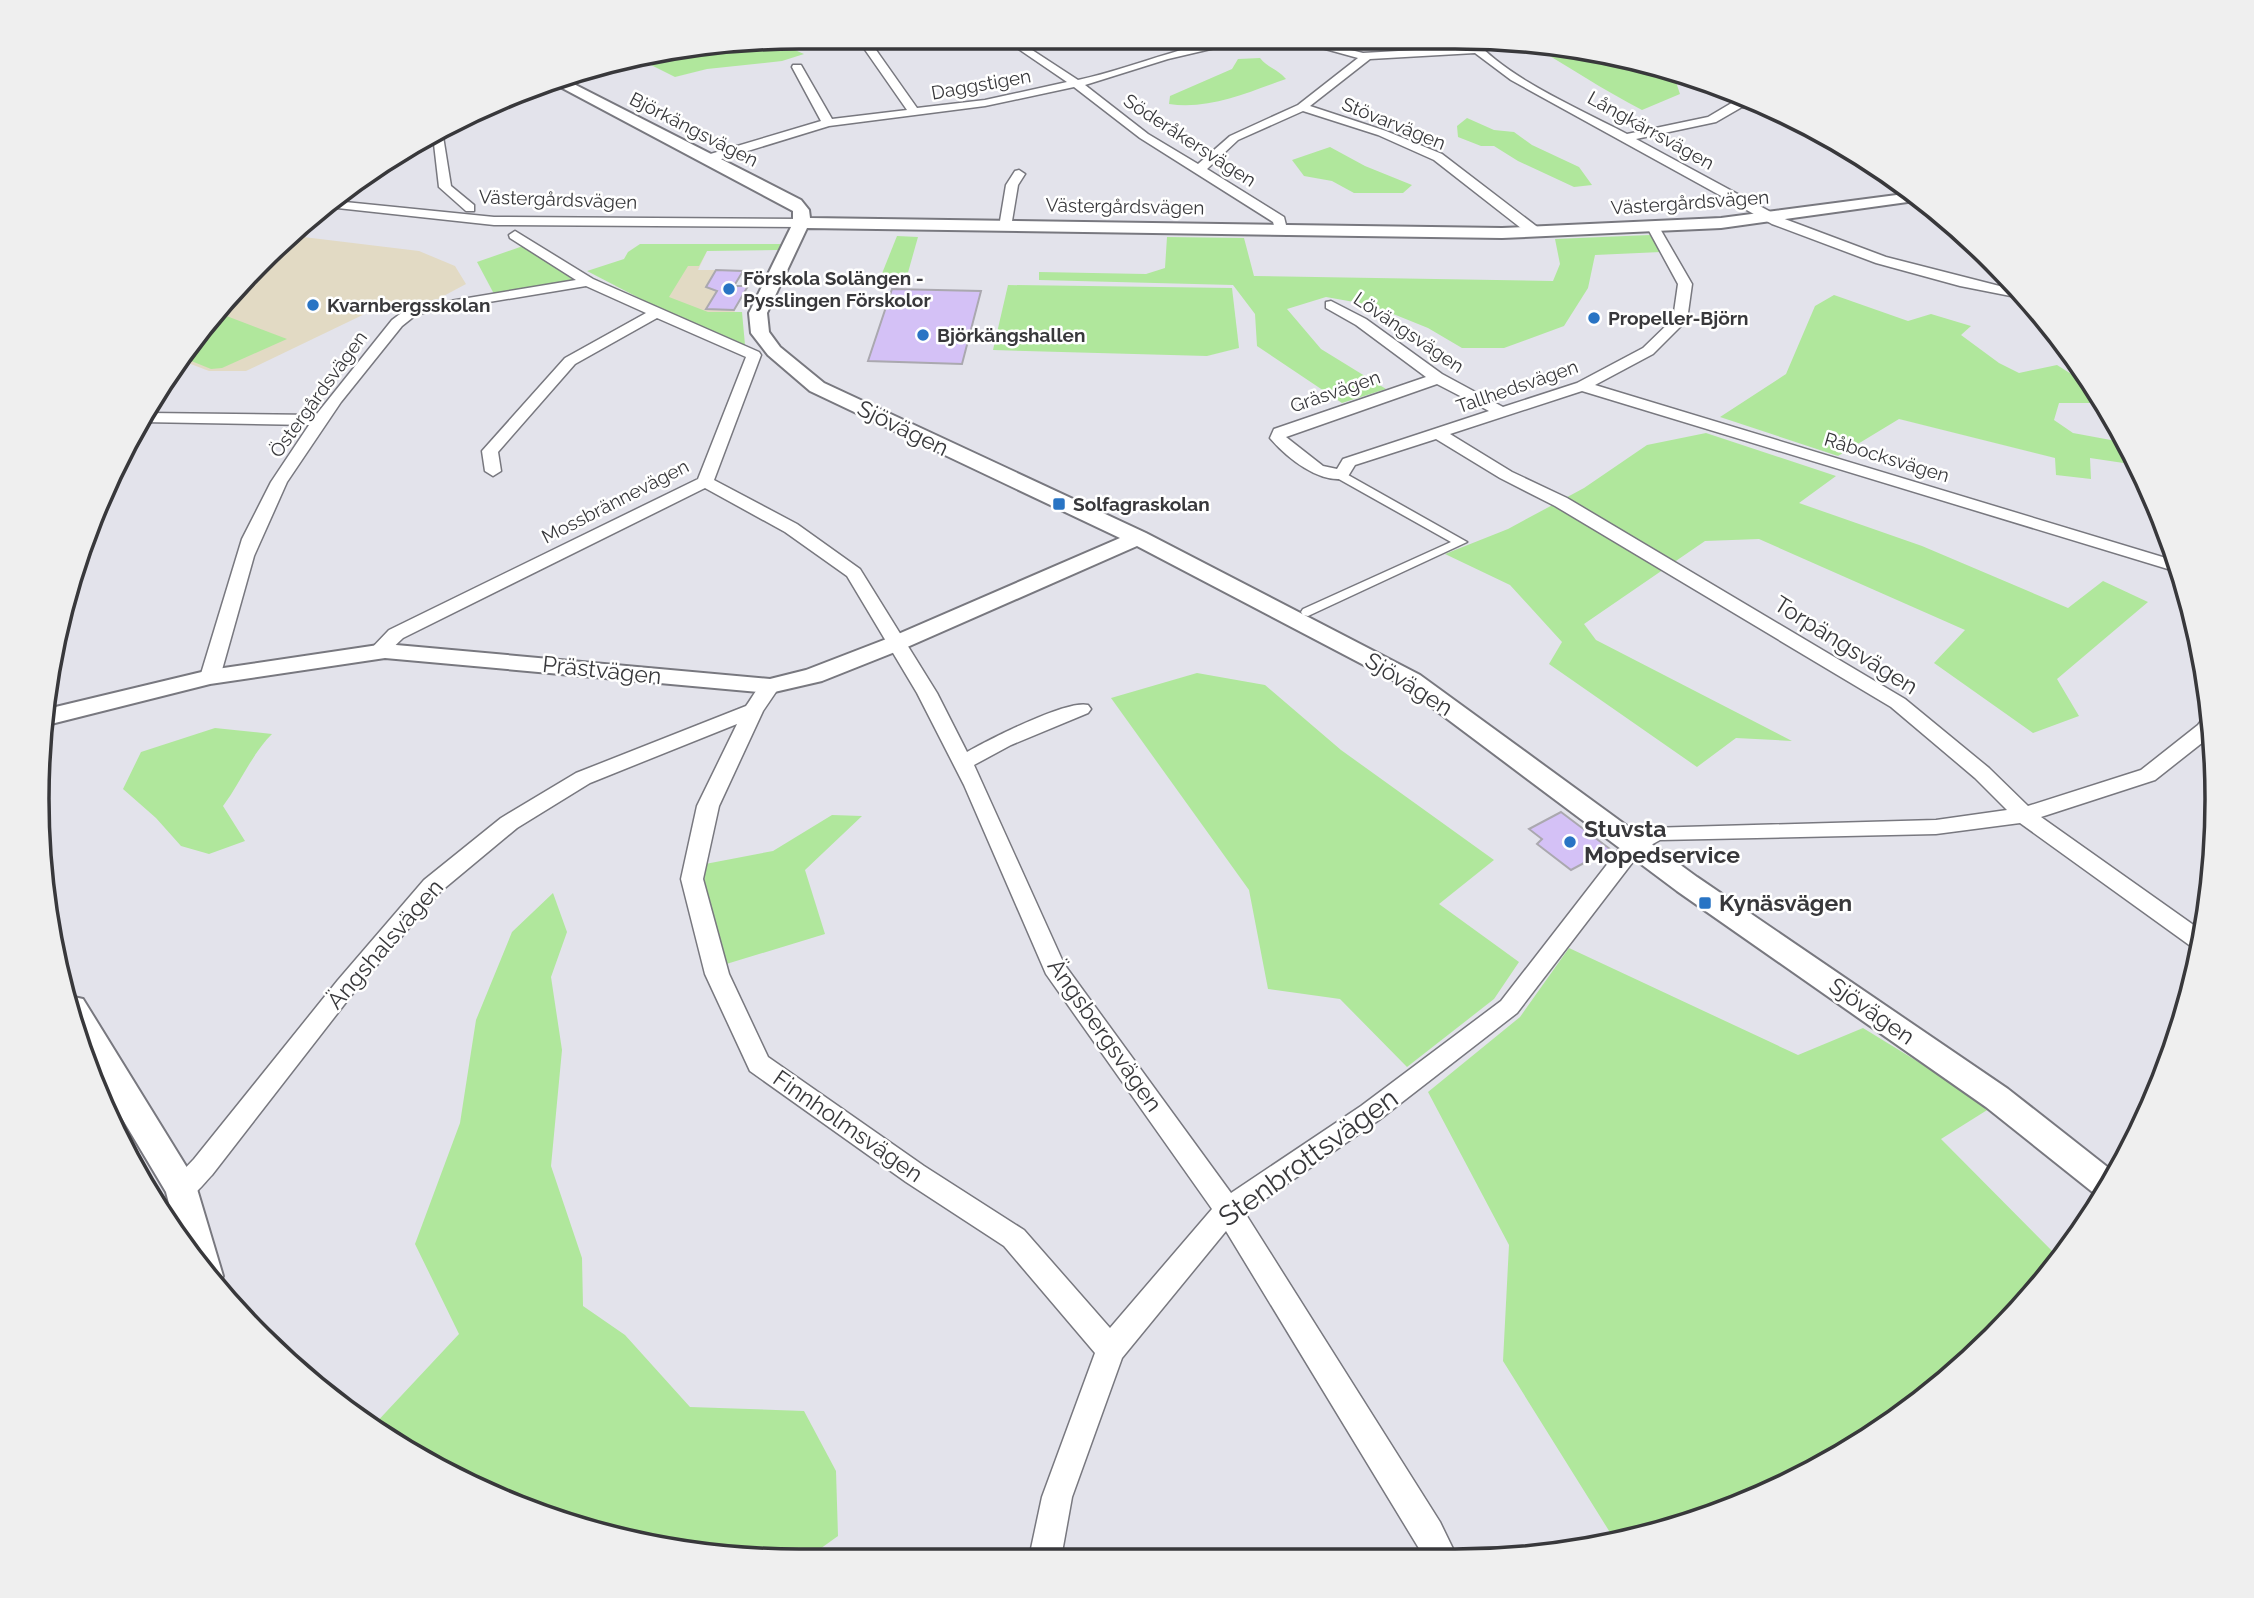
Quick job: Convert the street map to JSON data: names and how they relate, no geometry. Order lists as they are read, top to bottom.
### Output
{
  "streets": {
    "street": [
      "Daggstigen",
      "Stövarvägen",
      "Björkängsvägen",
      "Långkärrsvägen",
      "Söderåkersvägen",
      "Västergårdsvägen",
      "Lövängsvägen",
      "Tallhedsvägen",
      "Gräsvägen",
      "Östergårdsvägen",
      "Sjövägen",
      "Råbocksvägen",
      "Mossbrännevägen",
      "Torpängsvägen",
      "Prästvägen",
      "Ängshalsvägen",
      "Ängsbergsvägen",
      "Finnholmsvägen",
      "Stenbrottsvägen"
    ]
  },
  "crossings": [
    ["Daggstigen", "Björkängsvägen"],
    ["Daggstigen", "Söderåkersvägen"],
    ["Stövarvägen", "Västergårdsvägen"],
    ["Björkängsvägen", "Västergårdsvägen"],
    ["Björkängsvägen", "Sjövägen"],
    ["Långkärrsvägen", "Västergårdsvägen"],
    ["Söderåkersvägen", "Västergårdsvägen"],
    ["Västergårdsvägen", "Tallhedsvägen"],
    ["Västergårdsvägen", "Sjövägen"],
    ["Lövängsvägen", "Tallhedsvägen"],
    ["Lövängsvägen", "Gräsvägen"],
    ["Tallhedsvägen", "Gräsvägen"],
    ["Tallhedsvägen", "Råbocksvägen"],
    ["Tallhedsvägen", "Torpängsvägen"],
    ["Östergårdsvägen", "Mossbrännevägen"],
    ["Östergårdsvägen", "Prästvägen"],
    ["Sjövägen", "Prästvägen"],
    ["Sjövägen", "Stenbrottsvägen"],
    ["Mossbrännevägen", "Prästvägen"],
    ["Mossbrännevägen", "Ängsbergsvägen"],
    ["Prästvägen", "Ängsbergsvägen"],
    ["Prästvägen", "Finnholmsvägen"],
    ["Ängshalsvägen", "Finnholmsvägen"],
    ["Ängsbergsvägen", "Stenbrottsvägen"],
    ["Finnholmsvägen", "Stenbrottsvägen"]
  ],
  "places": {
    "other": [
      "Förskola Solängen - Pysslingen Förskolor",
      "Kvarnbergsskolan",
      "Propeller-Björn",
      "Björkängshallen",
      "Stuvsta Mopedservice"
    ],
    "transit": ["Solfagraskolan", "Kynäsvägen"]
  }
}
